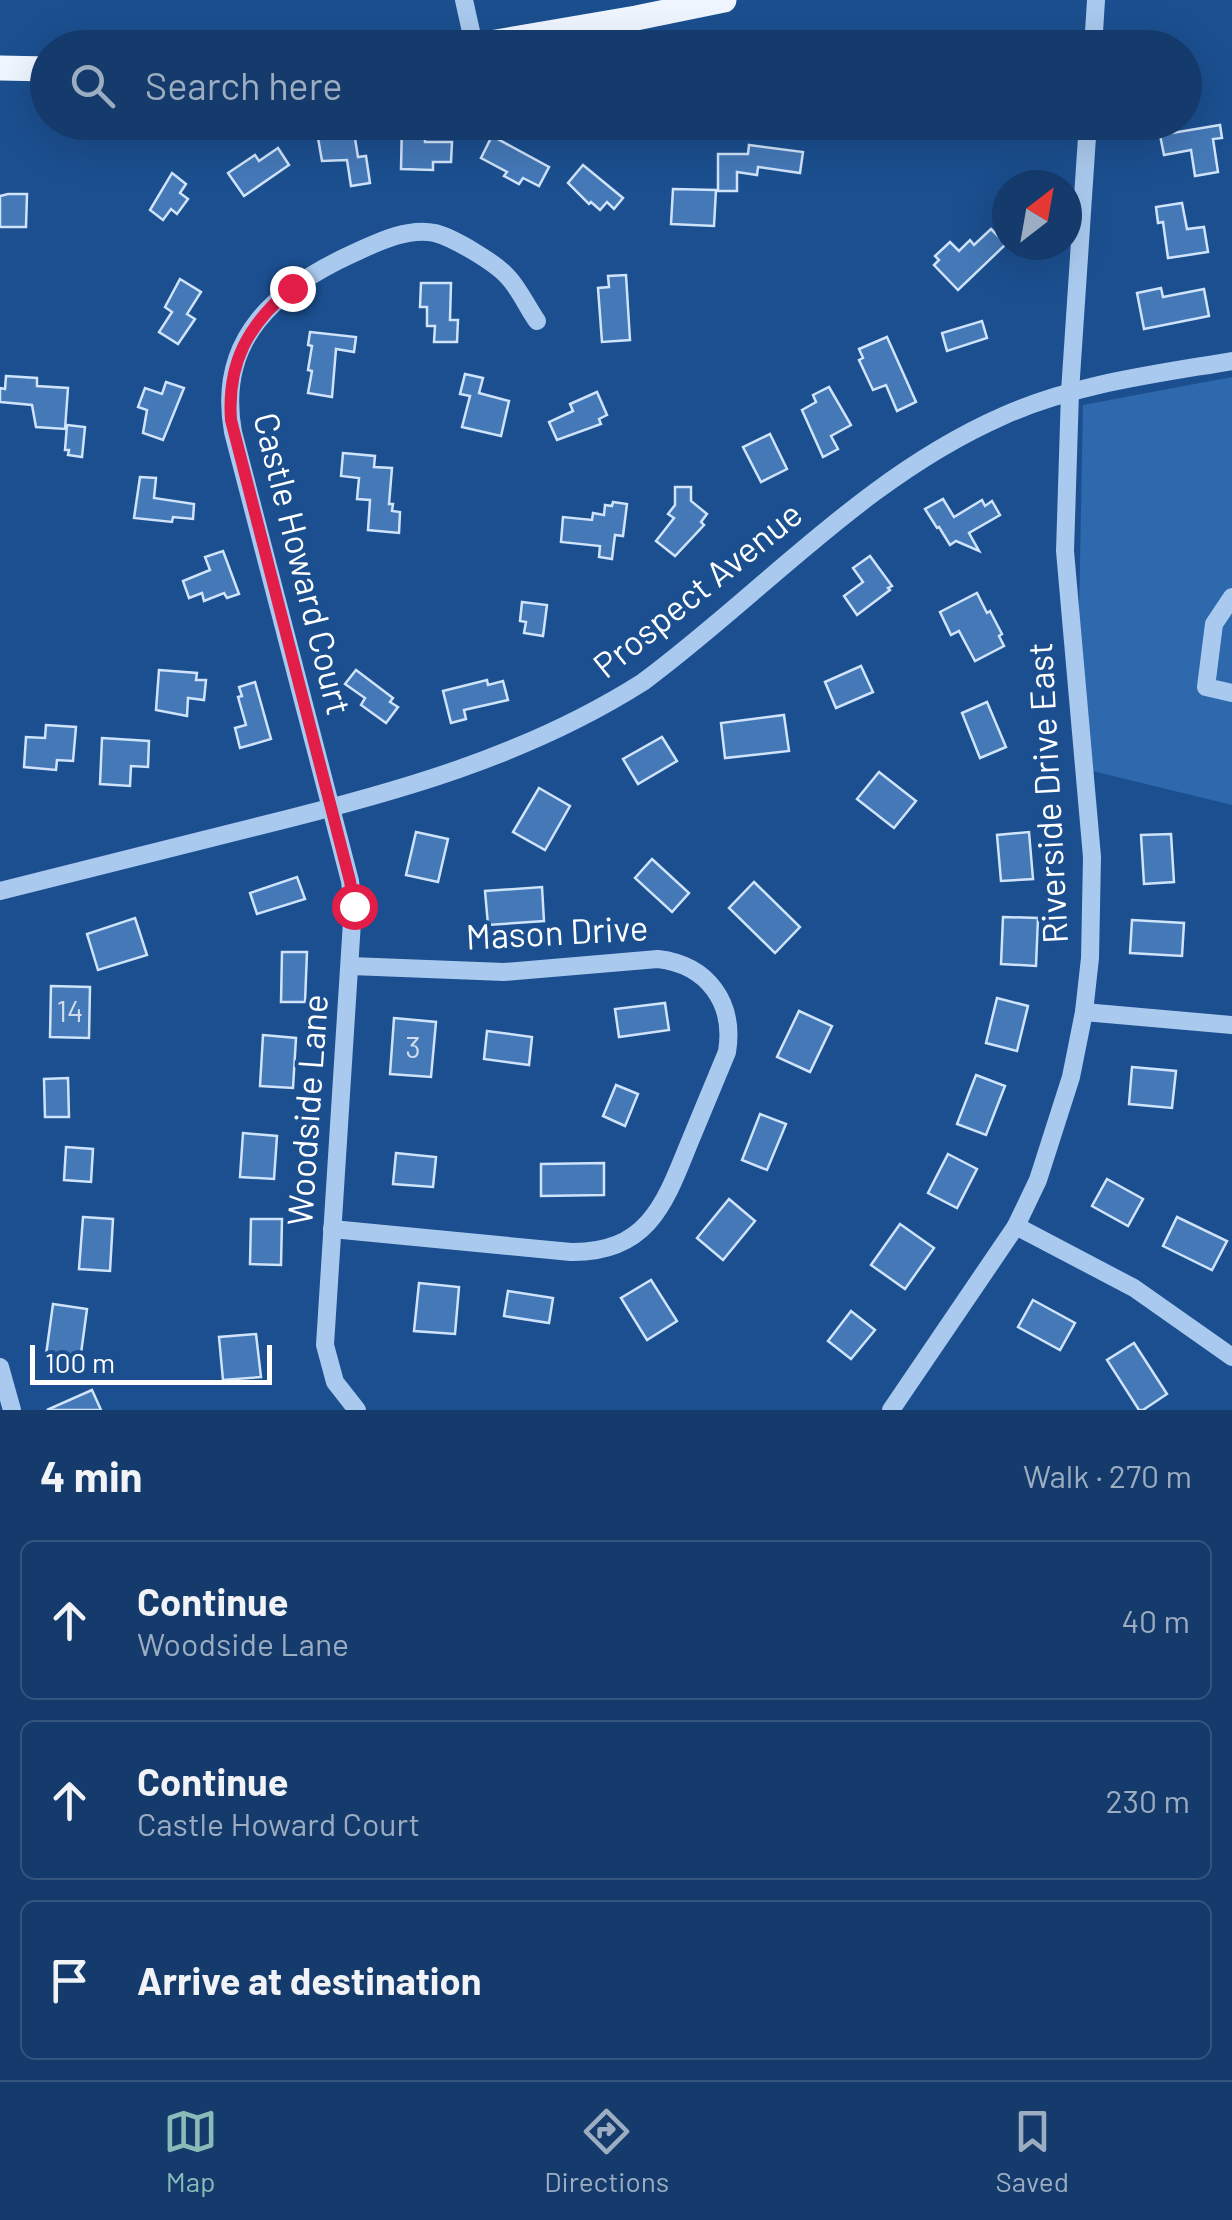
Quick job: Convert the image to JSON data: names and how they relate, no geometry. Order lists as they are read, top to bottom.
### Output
{
  "streets": {
    "street": [
      "Castle Howard Court",
      "Prospect Avenue",
      "Riverside Drive East",
      "Mason Drive",
      "Woodside Lane"
    ]
  },
  "crossings": [
    ["Castle Howard Court", "Prospect Avenue"],
    ["Castle Howard Court", "Woodside Lane"],
    ["Prospect Avenue", "Riverside Drive East"],
    ["Prospect Avenue", "Woodside Lane"],
    ["Mason Drive", "Woodside Lane"]
  ],
  "house_numbers": ["14", "3"],
  "scale_bar": "100 m",
  "north": "top right",
  "page": {
    "search": "Search here",
    "scale": "100 m",
    "heading": ["4 min", "Walk · 270 m"],
    "list": [
      ["Continue", "Woodside Lane", "40 m"],
      ["Continue", "Castle Howard Court", "230 m"],
      "Arrive at destination"
    ],
    "nav": ["Map", "Directions", "Saved"]
  }
}
